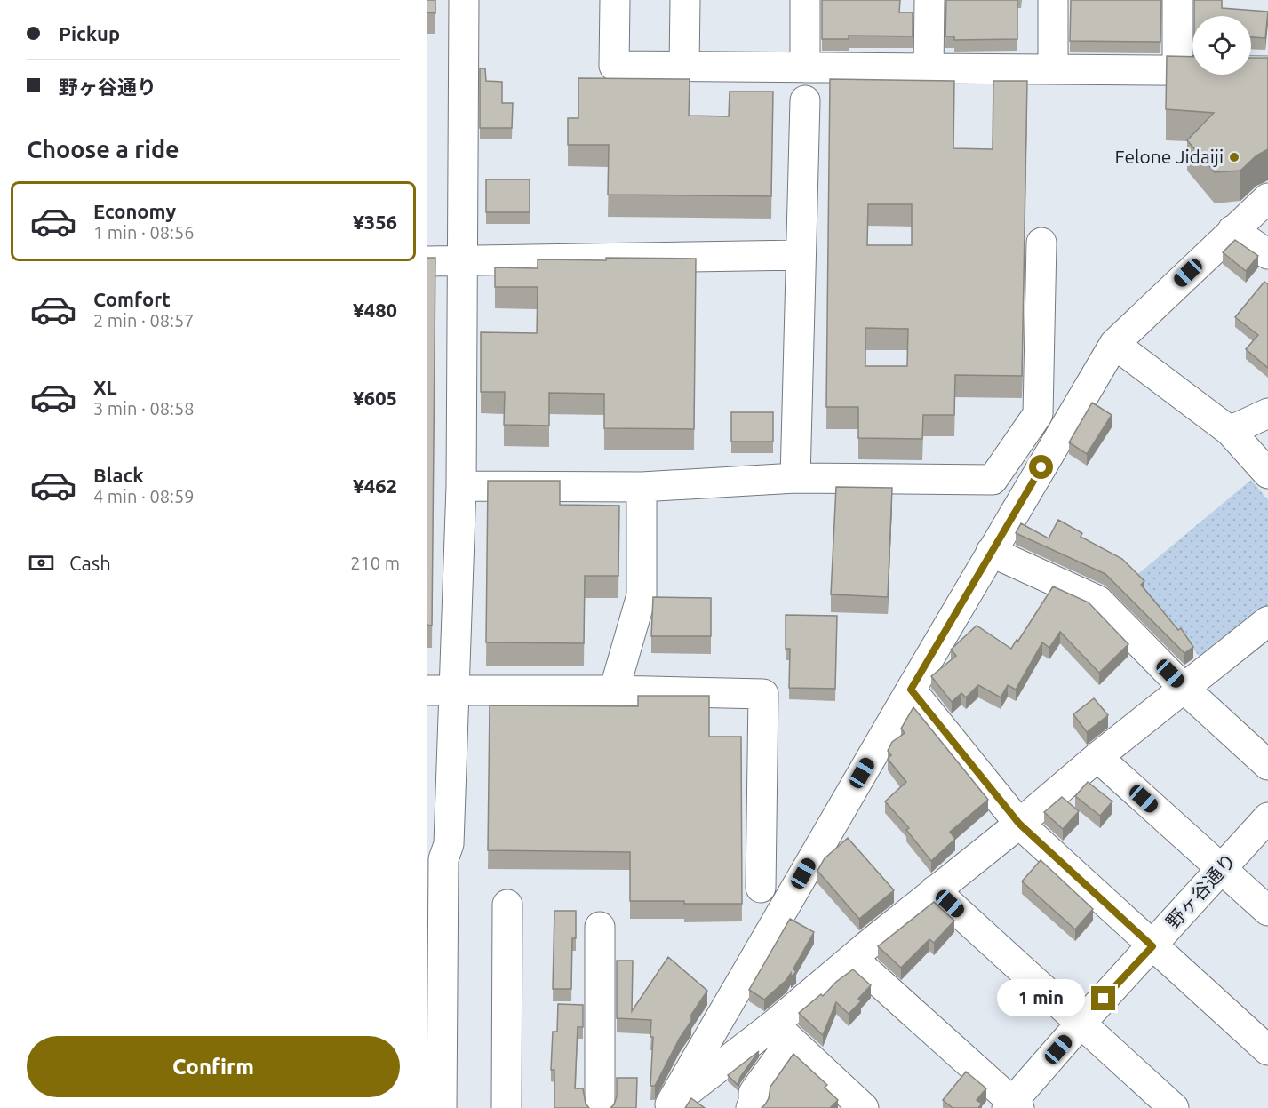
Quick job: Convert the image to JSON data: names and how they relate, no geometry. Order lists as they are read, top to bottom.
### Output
{
  "streets": {
    "street": ["野ヶ谷通り"]
  },
  "places": ["Felone Jidaiji"],
  "page": {
    "banner": ["Pickup", "野ヶ谷通り"],
    "heading": "Choose a ride",
    "list": [
      {
        "name": "Economy",
        "note": "1 min · 08:56",
        "value": "¥356"
      },
      {
        "name": "Comfort",
        "note": "2 min · 08:57",
        "value": "¥480"
      },
      {
        "name": "XL",
        "note": "3 min · 08:58",
        "value": "¥605"
      },
      {
        "name": "Black",
        "note": "4 min · 08:59",
        "value": "¥462"
      }
    ],
    "pay": ["Cash", "210 m"],
    "bubble": "1 min",
    "buttons": "Confirm"
  }
}
